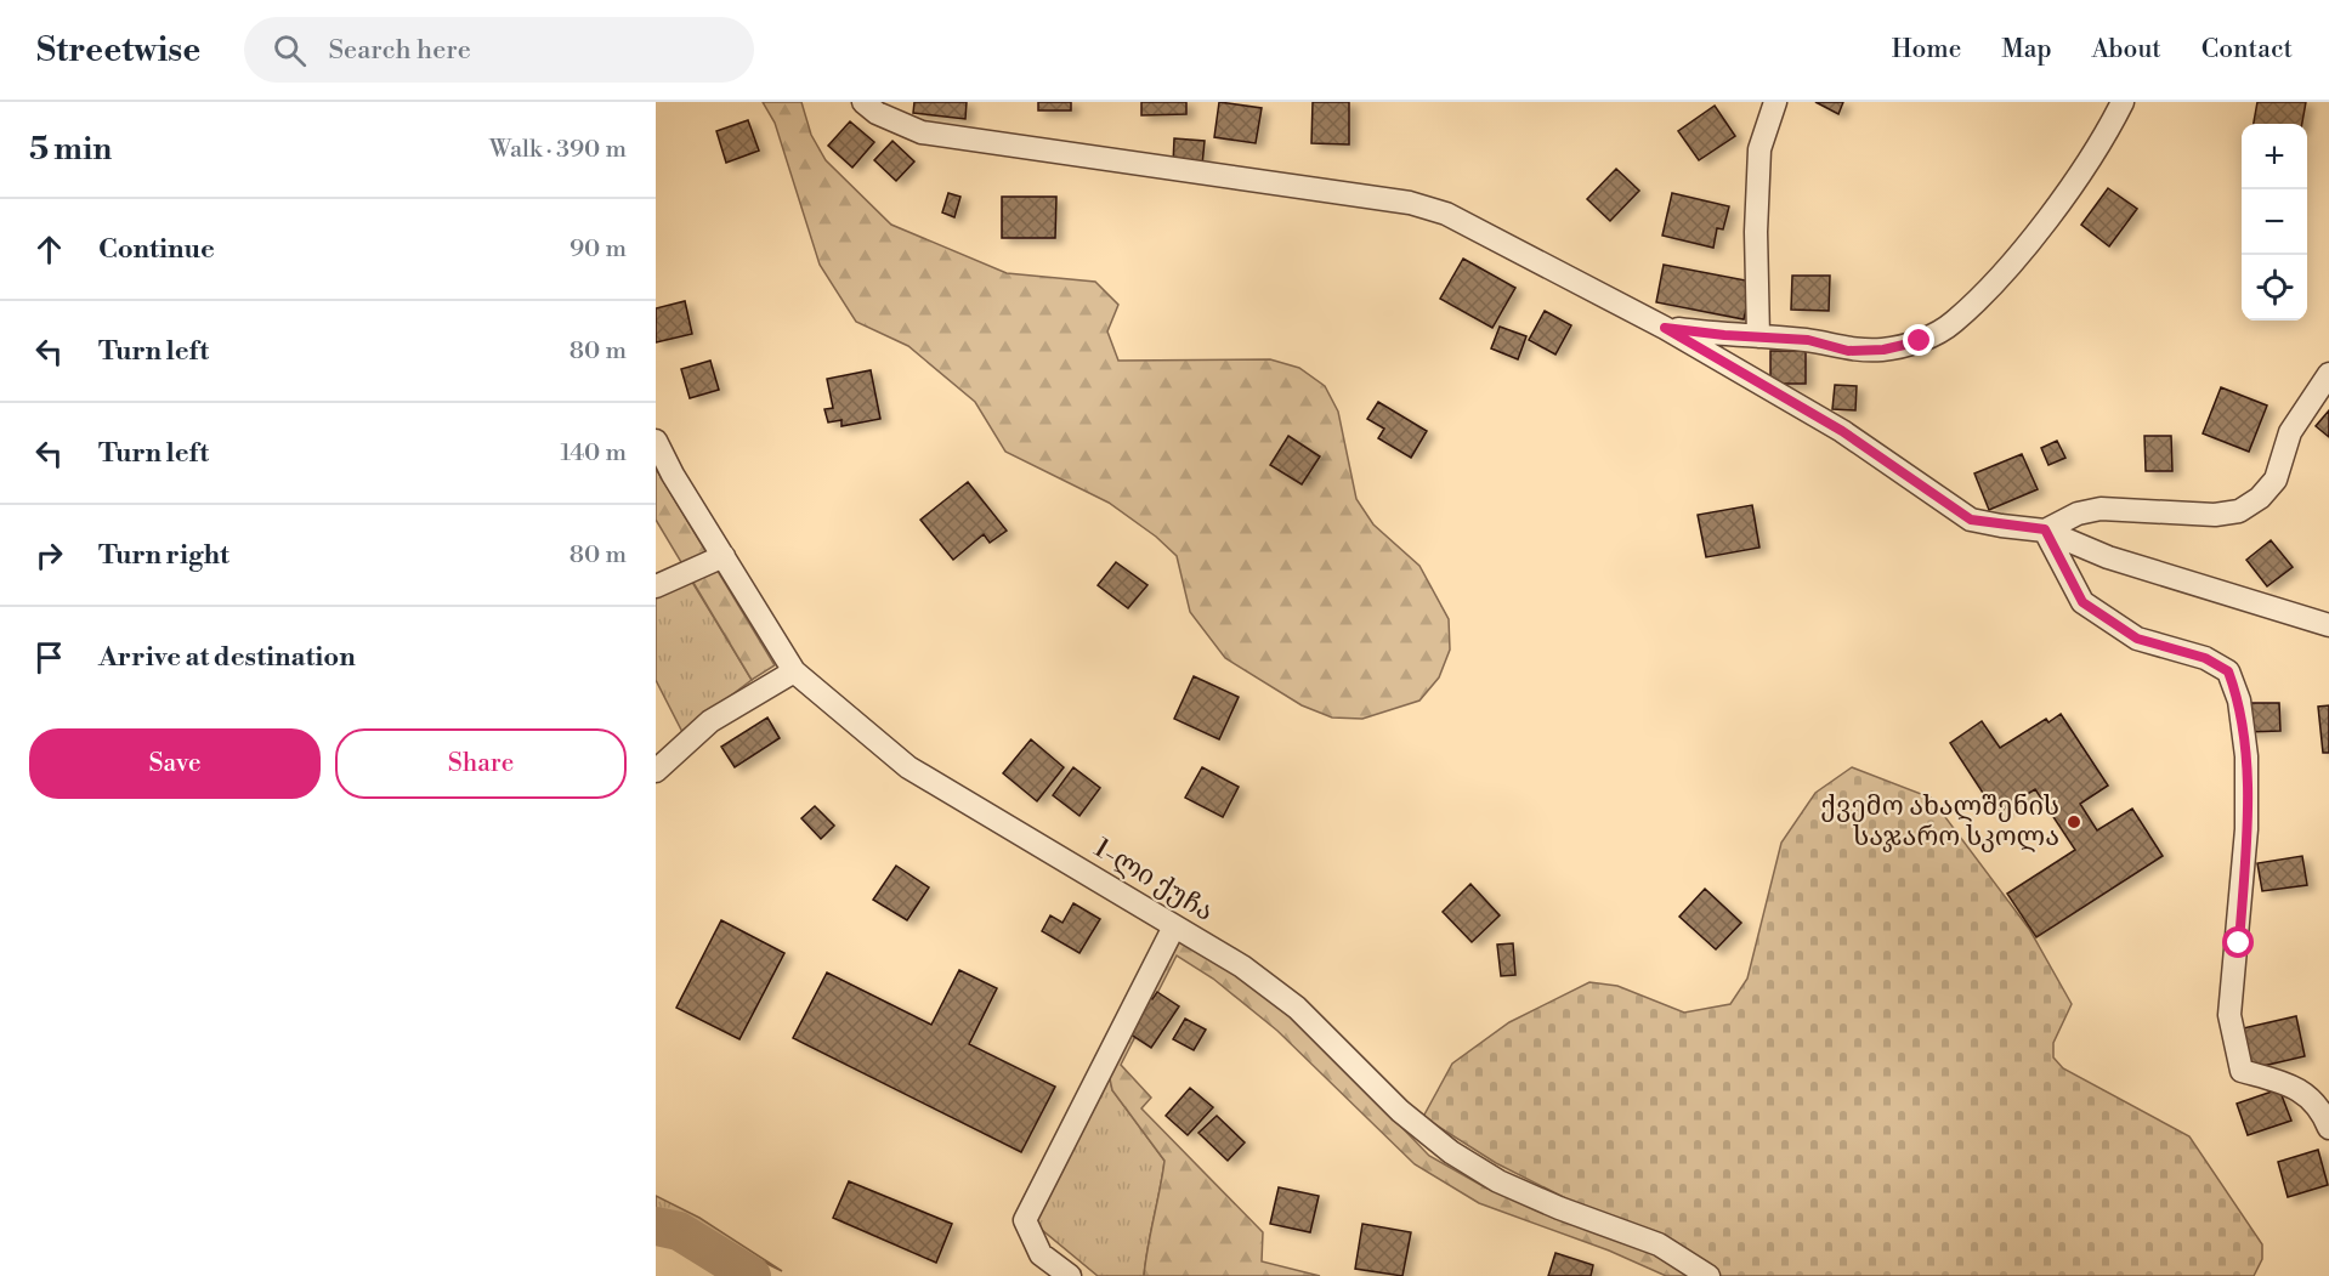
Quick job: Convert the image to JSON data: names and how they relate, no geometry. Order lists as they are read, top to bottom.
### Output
{
  "streets": {
    "street": ["1-ლი ქუჩა"]
  },
  "places": ["ქვემო ახალშენის საჯარო სკოლა"],
  "page": {
    "header": "Streetwise",
    "search": "Search here",
    "nav": [
      "Home",
      "Map",
      "About",
      "Contact"
    ],
    "heading": ["5 min", "Walk · 390 m"],
    "map_buttons": ["+", "−"],
    "list": [
      ["Continue", "90 m"],
      ["Turn left", "80 m"],
      ["Turn left", "140 m"],
      ["Turn right", "80 m"],
      "Arrive at destination"
    ],
    "buttons": ["Save", "Share"]
  }
}
